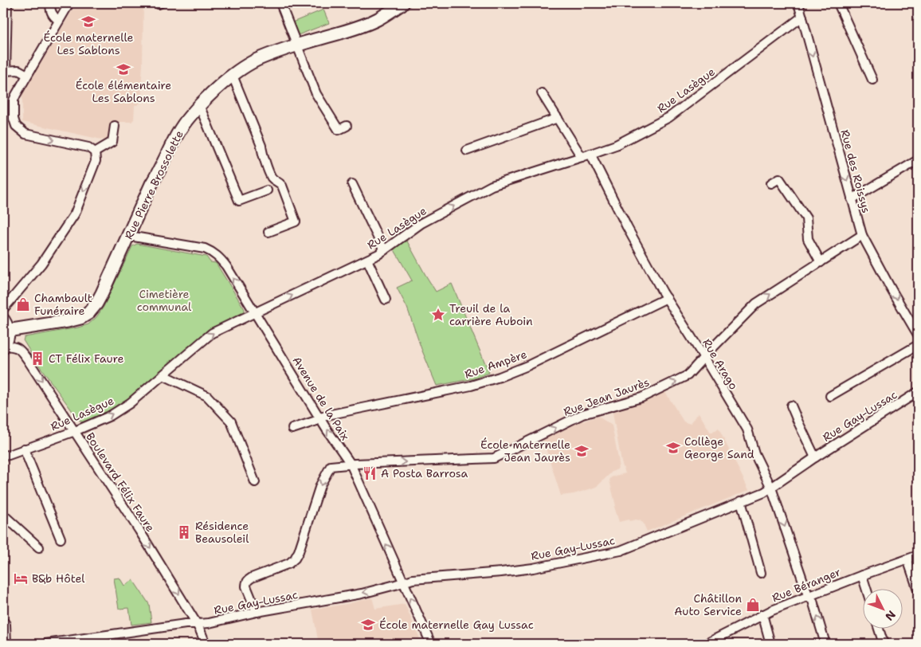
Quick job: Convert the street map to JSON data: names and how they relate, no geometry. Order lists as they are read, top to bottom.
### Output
{
  "streets": {
    "main road": ["Rue Pierre Brossolette"],
    "street": [
      "Rue Lasègue",
      "Rue des Roissys",
      "Rue Ampère",
      "Rue Arago",
      "Rue Jean Jaurès",
      "Avenue de la Paix",
      "Rue Gay-Lussac",
      "Boulevard Félix Faure",
      "Rue Béranger"
    ]
  },
  "crossings": [
    ["Rue Lasègue", "Rue des Roissys"],
    ["Rue Lasègue", "Rue Arago"],
    ["Rue Lasègue", "Avenue de la Paix"],
    ["Rue Lasègue", "Boulevard Félix Faure"],
    ["Rue des Roissys", "Rue Jean Jaurès"],
    ["Rue Pierre Brossolette", "Avenue de la Paix"],
    ["Rue Ampère", "Rue Arago"],
    ["Rue Ampère", "Avenue de la Paix"],
    ["Rue Arago", "Rue Jean Jaurès"],
    ["Rue Arago", "Rue Gay-Lussac"],
    ["Rue Arago", "Rue Béranger"],
    ["Rue Jean Jaurès", "Avenue de la Paix"],
    ["Rue Jean Jaurès", "Rue Gay-Lussac"],
    ["Avenue de la Paix", "Rue Gay-Lussac"],
    ["Rue Gay-Lussac", "Boulevard Félix Faure"]
  ],
  "one_way": [
    "Rue Lasègue",
    "Rue des Roissys",
    "Avenue de la Paix",
    "Boulevard Félix Faure"
  ],
  "parks": ["Cimetière communal"],
  "places": {
    "school or university": [
      "École maternelle Les Sablons",
      "École élémentaire Les Sablons",
      "Collège George Sand",
      "École maternelle Jean Jaurès",
      "École maternelle Gay Lussac"
    ],
    "shop": ["Chambault Funéraire", "Châtillon Auto Service"],
    "place": ["Treuil de la carrière Auboin"],
    "building": ["CT Félix Faure", "Résidence Beausoleil"],
    "restaurant": ["A Posta Barrosa"],
    "hotel": ["B&b Hôtel"]
  },
  "north": "bottom right"
}
